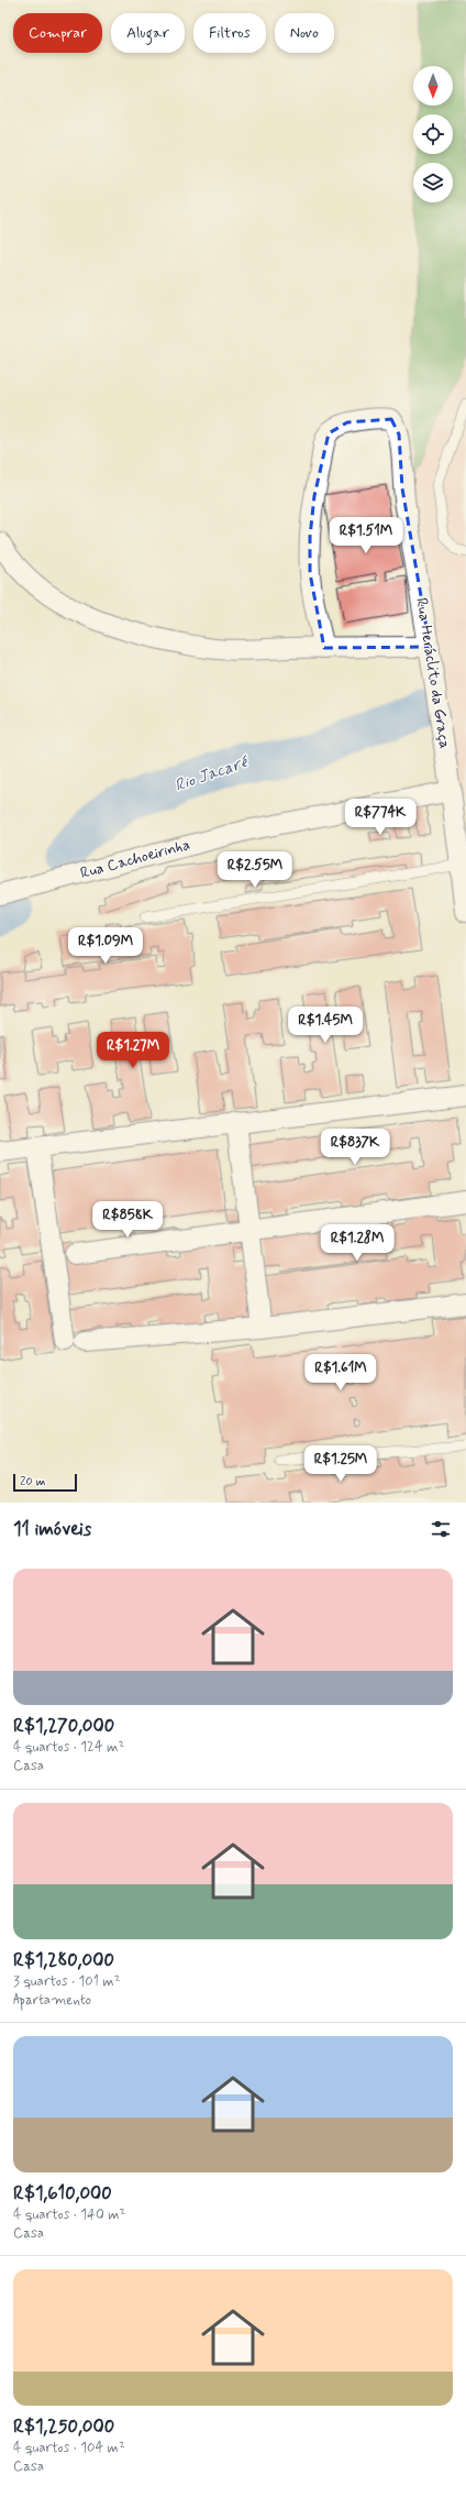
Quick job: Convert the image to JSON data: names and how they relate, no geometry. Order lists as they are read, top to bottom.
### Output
{
  "streets": {
    "street": ["Rua Heráclito da Graça", "Rua Cachoeirinha"]
  },
  "crossings": [
    ["Rua Heráclito da Graça", "Rua Cachoeirinha"]
  ],
  "water": ["Rio Jacaré"],
  "scale_bar": "20 m",
  "north": "bottom",
  "page": {
    "chip": [
      "Comprar",
      "Alugar",
      "Filtros",
      "Novo"
    ],
    "price": [
      "R$1.51M",
      "R$774K",
      "R$2.55M",
      "R$1.09M",
      "R$1.45M",
      "R$1.27M",
      "R$837K",
      "R$858K",
      "R$1.28M",
      "R$1.61M",
      "R$1.25M"
    ],
    "scale": "20 m",
    "heading": "11 imóveis",
    "list": [
      {
        "name": "R$1,270,000",
        "note": "4 quartos · 124 m² · Casa"
      },
      {
        "name": "R$1,280,000",
        "note": "3 quartos · 101 m² · Apartamento"
      },
      {
        "name": "R$1,610,000",
        "note": "4 quartos · 140 m² · Casa"
      },
      {
        "name": "R$1,250,000",
        "note": "4 quartos · 104 m² · Casa"
      }
    ]
  }
}
